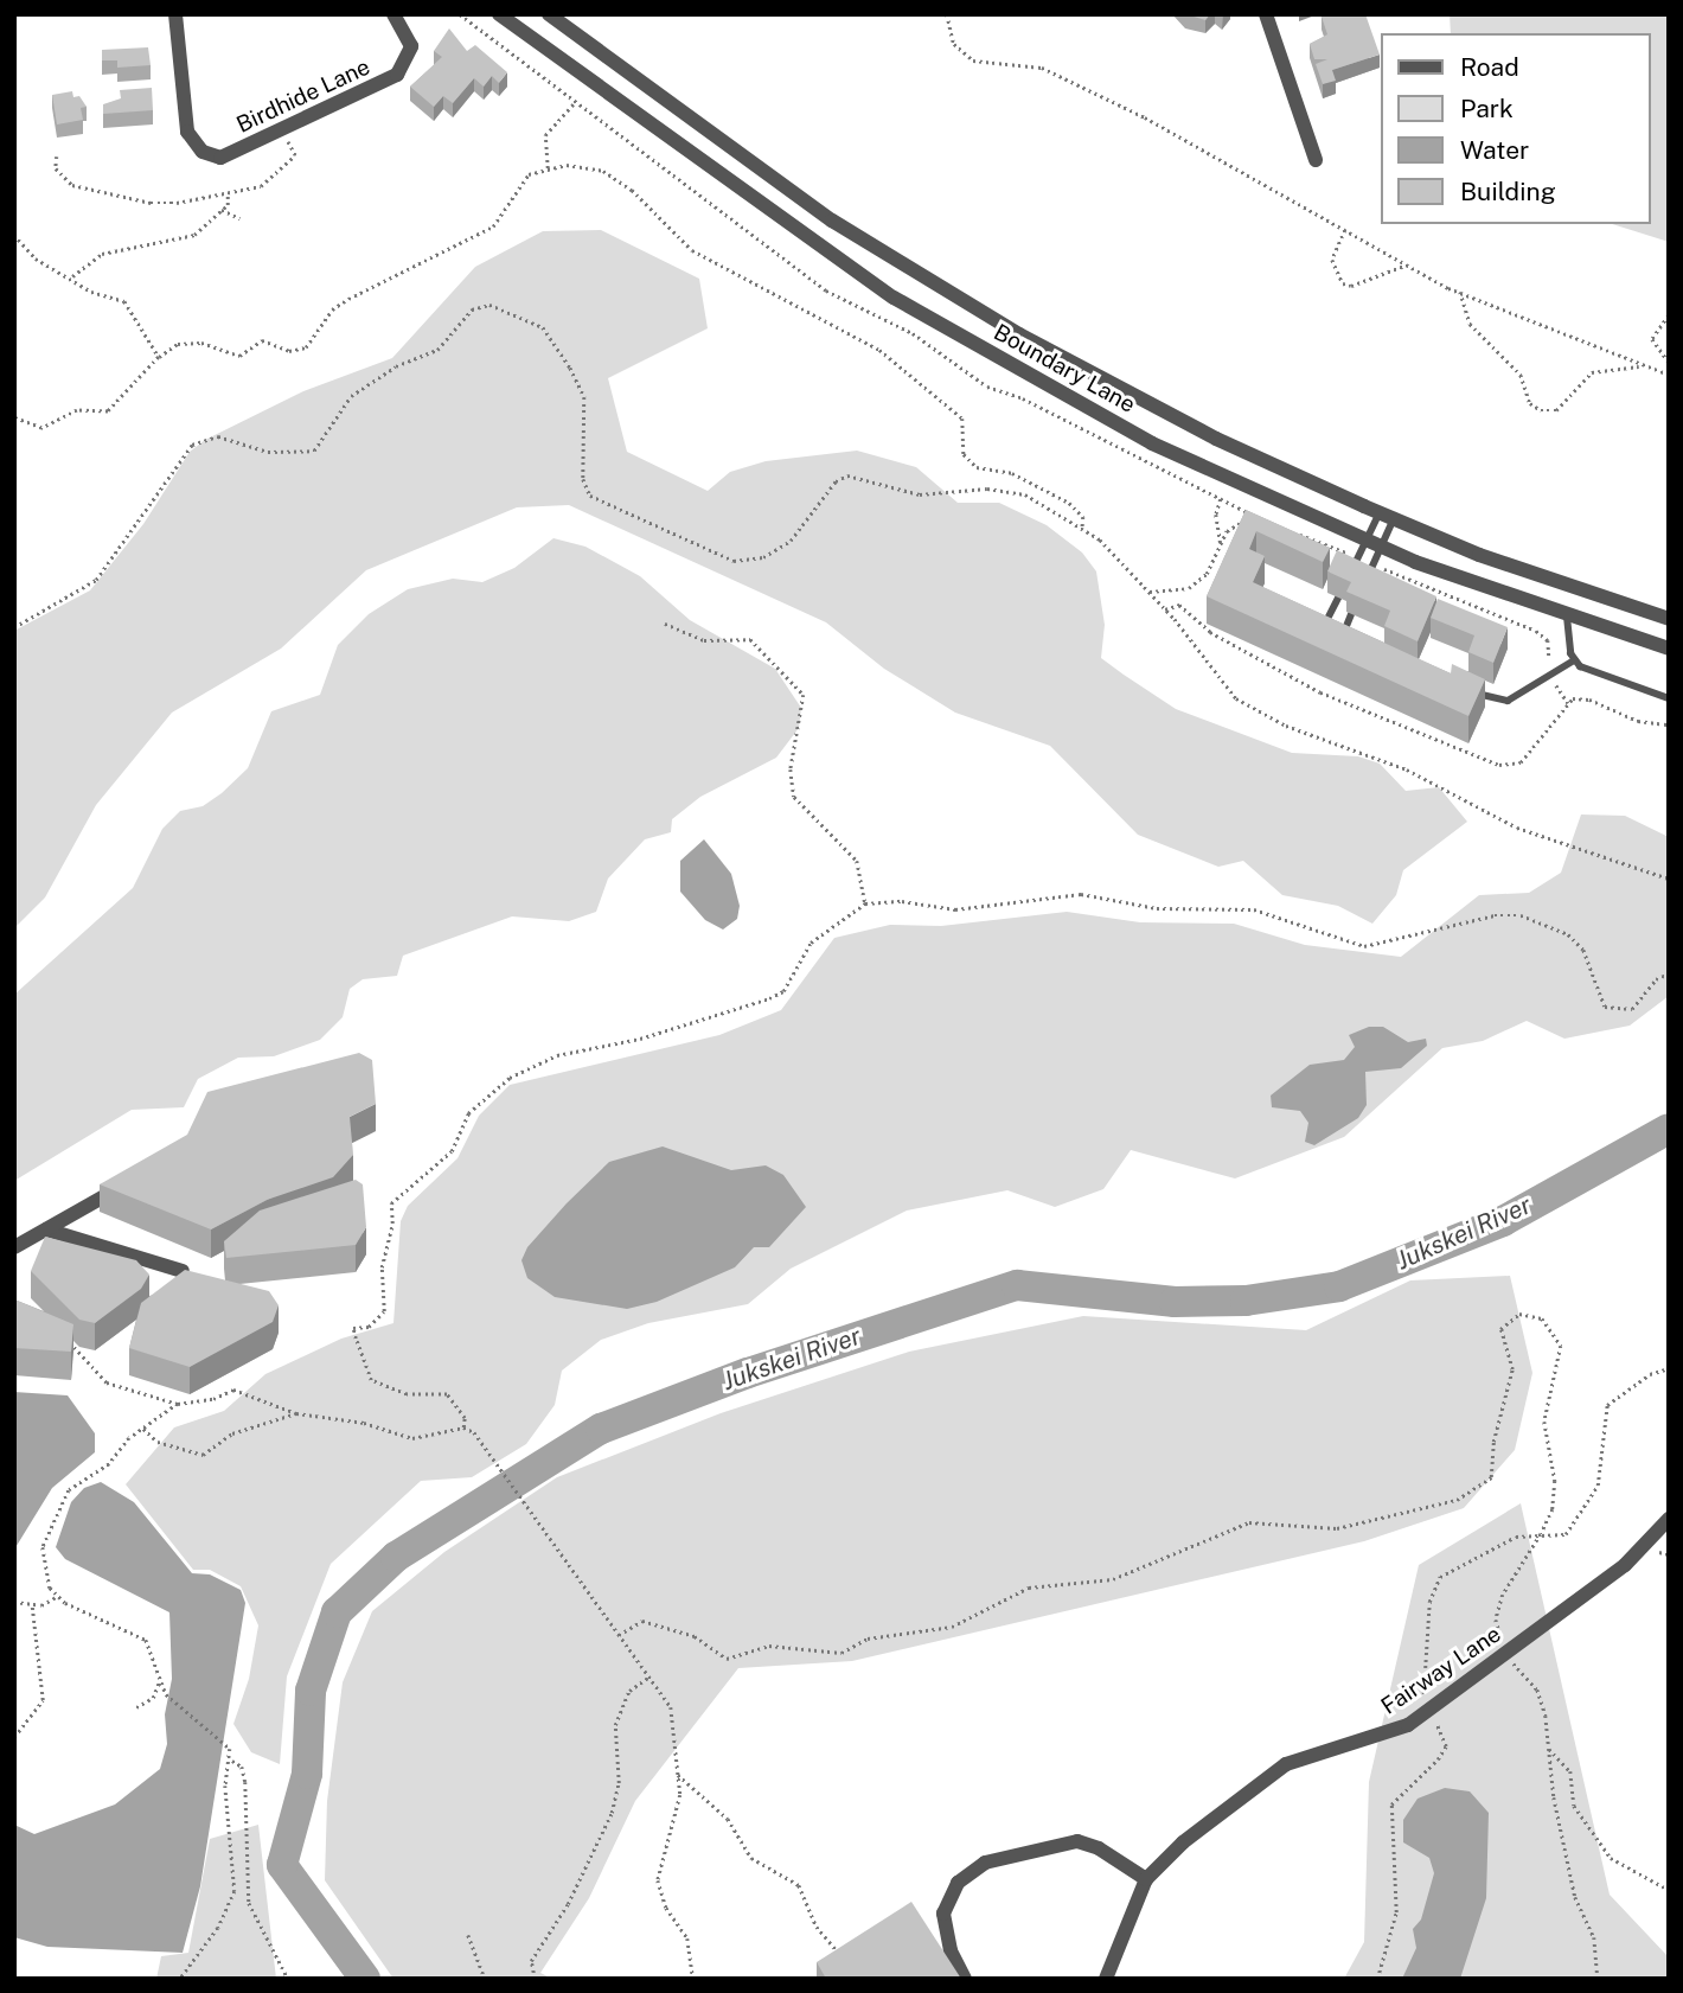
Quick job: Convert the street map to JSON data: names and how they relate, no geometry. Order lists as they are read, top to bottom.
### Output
{
  "streets": {
    "street": ["Birdhide Lane", "Boundary Lane", "Fairway Lane"]
  },
  "water": ["Jukskei River"],
  "legend": [
    "Road",
    "Park",
    "Water",
    "Building"
  ]
}
